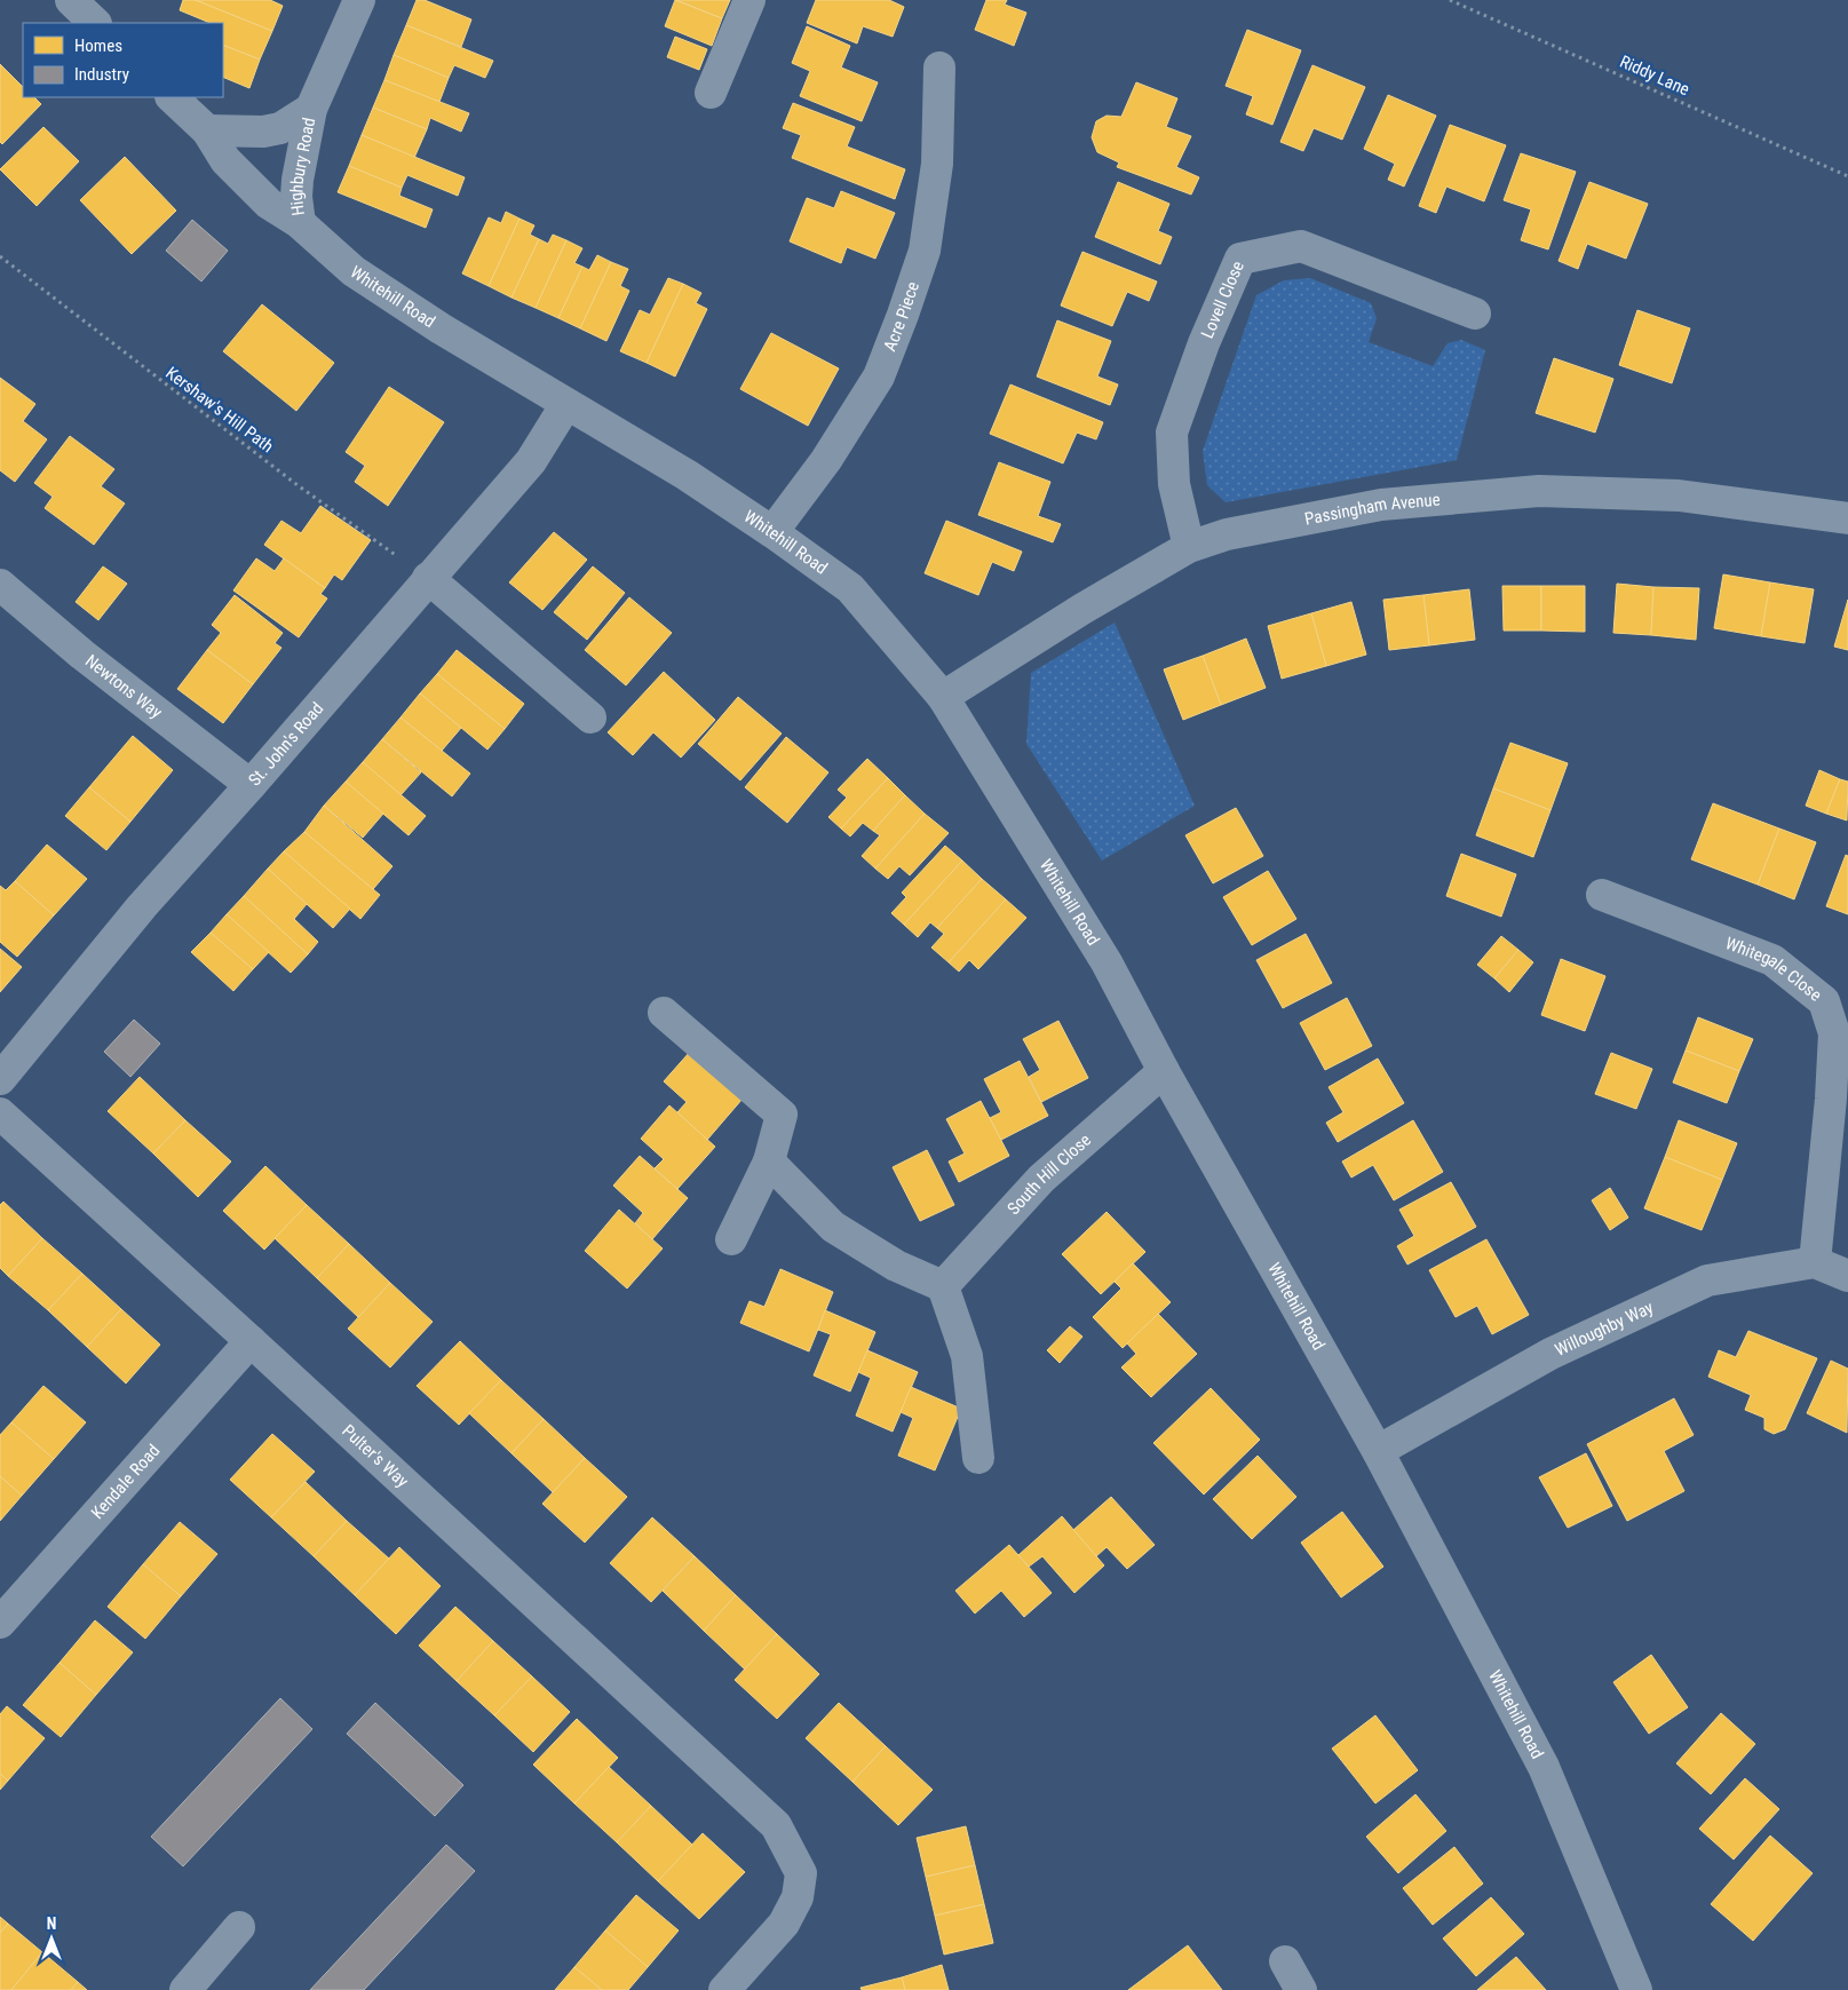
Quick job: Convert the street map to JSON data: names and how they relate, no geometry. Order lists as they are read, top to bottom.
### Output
{
  "streets": {
    "street": [
      "Highbury Road",
      "Whitehill Road",
      "Lovell Close",
      "Acre Piece",
      "Passingham Avenue",
      "Newtons Way",
      "St. John's Road",
      "Whitegale Close",
      "South Hill Close",
      "Willoughby Way",
      "Pulter's Way",
      "Kendale Road"
    ],
    "path": ["Riddy Lane", "Kershaw's Hill Path"]
  },
  "crossings": [
    ["Highbury Road", "Whitehill Road"],
    ["Whitehill Road", "Acre Piece"],
    ["Whitehill Road", "Passingham Avenue"],
    ["Whitehill Road", "St. John's Road"],
    ["Whitehill Road", "South Hill Close"],
    ["Whitehill Road", "Willoughby Way"],
    ["Lovell Close", "Passingham Avenue"],
    ["Kershaw's Hill Path", "St. John's Road"],
    ["Newtons Way", "St. John's Road"],
    ["Whitegale Close", "Willoughby Way"],
    ["Pulter's Way", "Kendale Road"]
  ],
  "legend": ["Homes", "Industry"],
  "north": "top"
}
